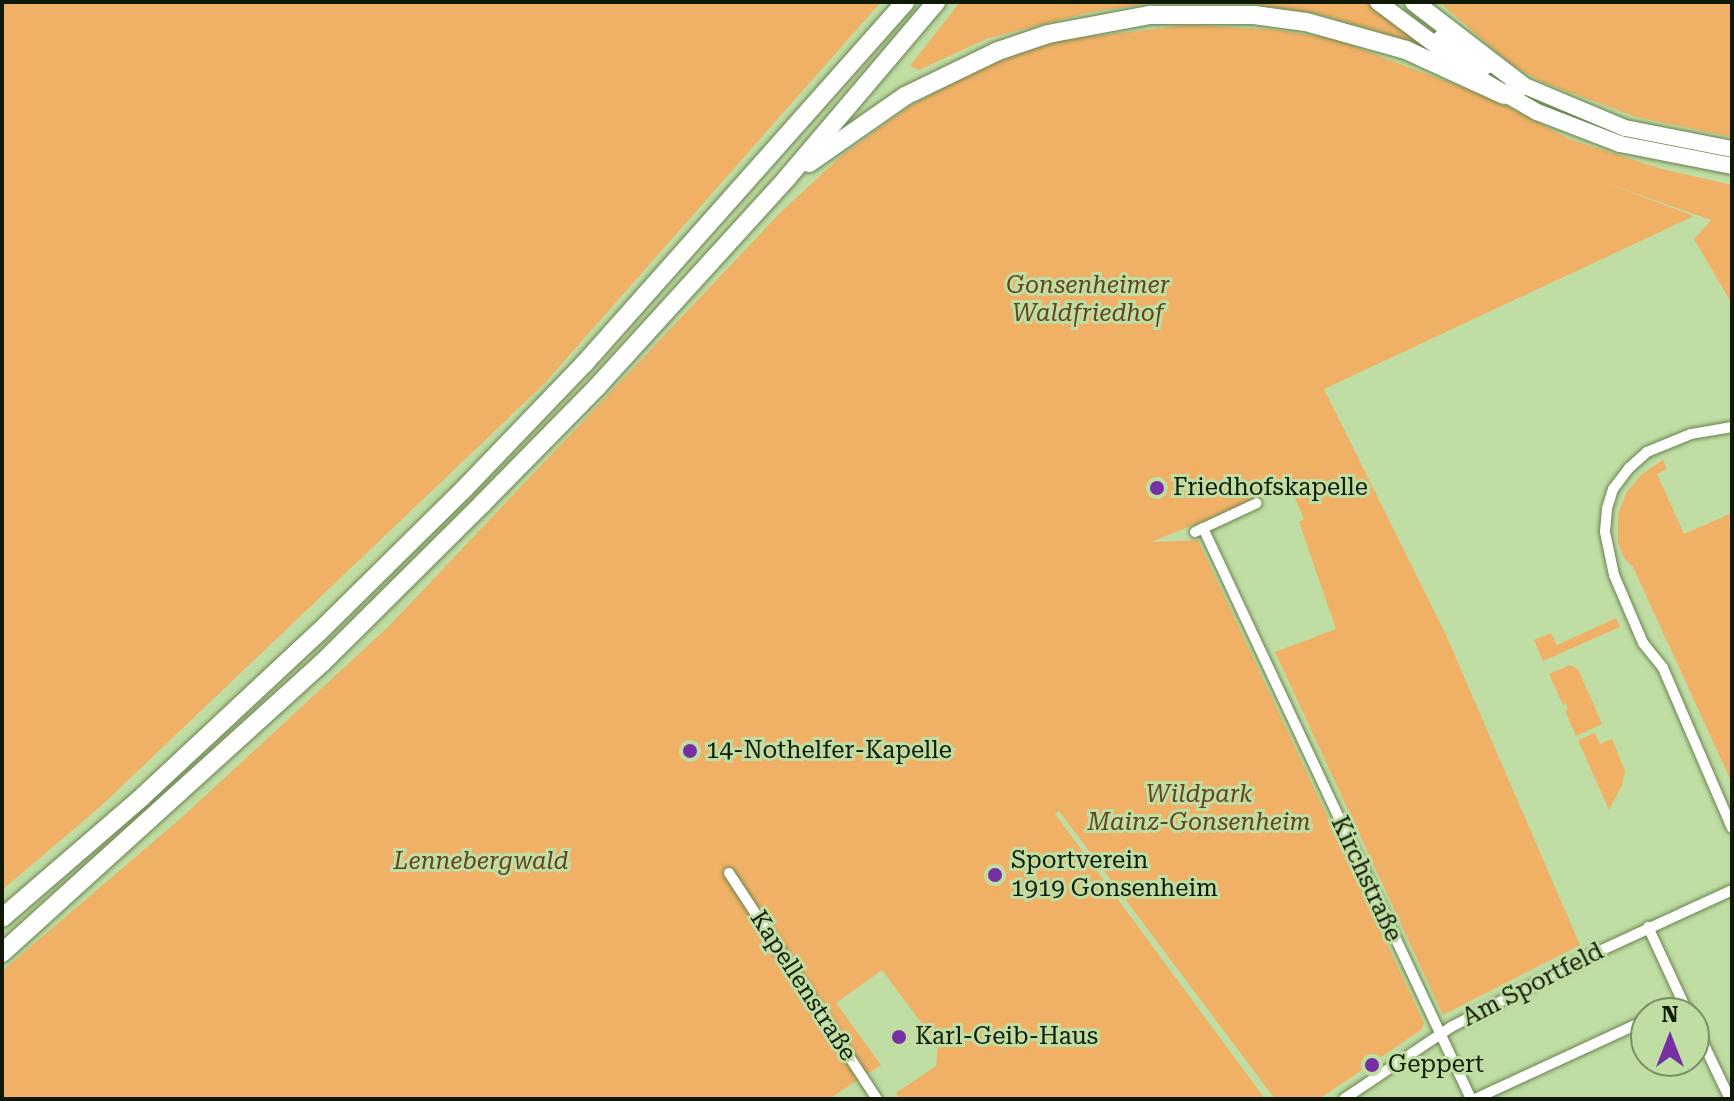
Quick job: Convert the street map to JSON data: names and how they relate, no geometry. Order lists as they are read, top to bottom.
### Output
{
  "streets": {
    "street": ["Kirchstraße", "Am Sportfeld", "Kapellenstraße"]
  },
  "crossings": [
    ["Kirchstraße", "Am Sportfeld"]
  ],
  "parks": ["Gonsenheimer Waldfriedhof", "Wildpark Mainz-Gonsenheim", "Lennebergwald"],
  "places": [
    "Friedhofskapelle",
    "14-Nothelfer-Kapelle",
    "Sportverein 1919 Gonsenheim",
    "Karl-Geib-Haus",
    "Geppert"
  ],
  "north": "top"
}
